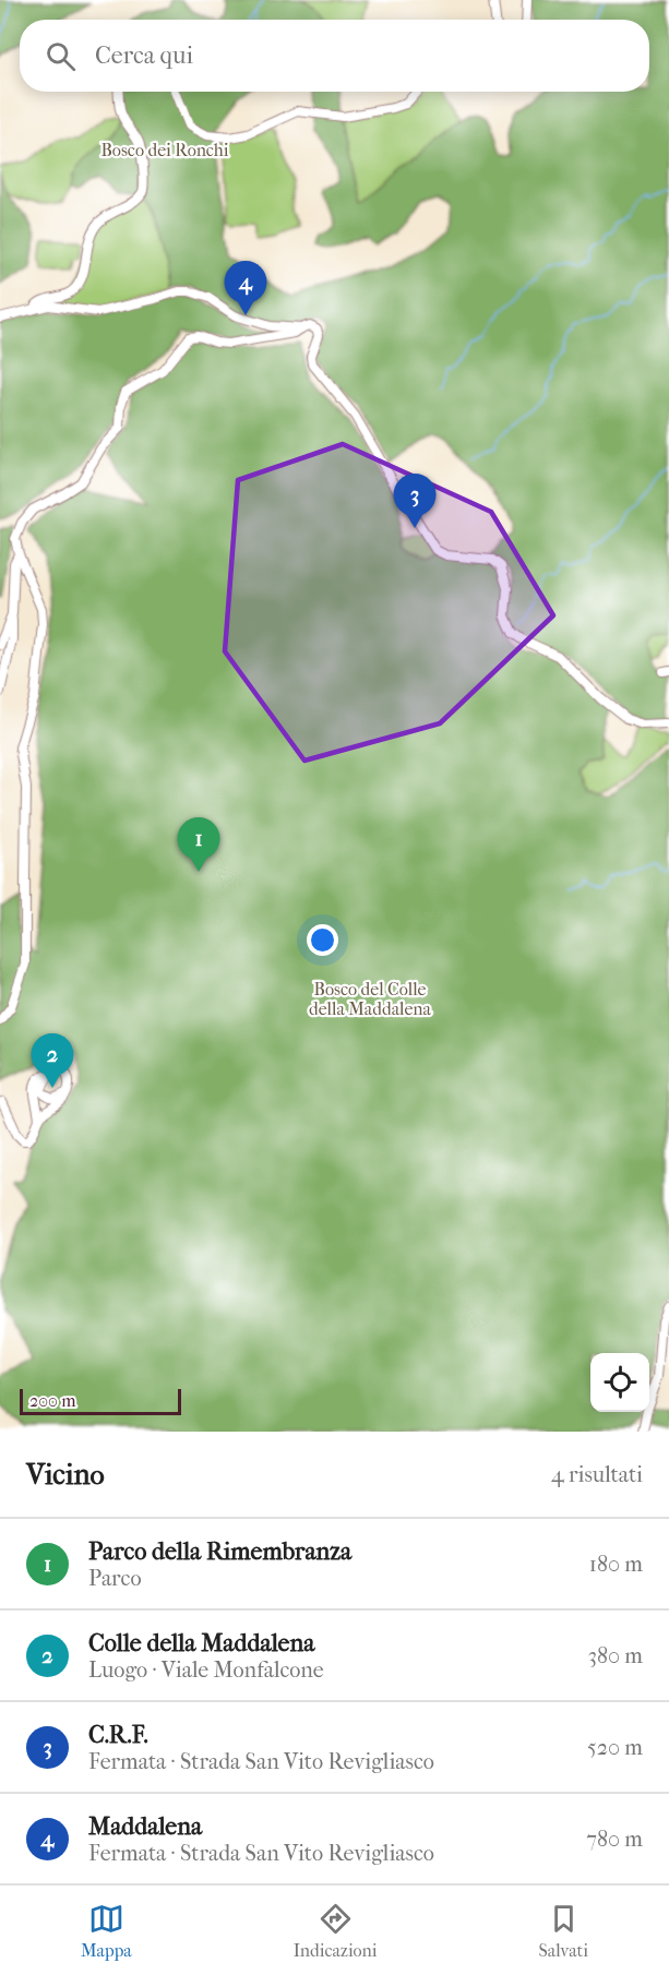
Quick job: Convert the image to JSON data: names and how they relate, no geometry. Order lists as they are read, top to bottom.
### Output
{
  "parks": ["Bosco dei Ronchi", "Bosco del Colle della Maddalena"],
  "scale_bar": "200 m",
  "page": {
    "search": "Cerca qui",
    "pins": [
      "4",
      "3",
      "1",
      "2"
    ],
    "scale": "200 m",
    "heading": ["Vicino", "4 risultati"],
    "list": [
      {
        "mark": "1",
        "name": "Parco della Rimembranza",
        "note": "Parco",
        "value": "180 m"
      },
      {
        "mark": "2",
        "name": "Colle della Maddalena",
        "note": "Luogo · Viale Monfalcone",
        "value": "380 m"
      },
      {
        "mark": "3",
        "name": "C.R.F.",
        "note": "Fermata · Strada San Vito Revigliasco",
        "value": "520 m"
      },
      {
        "mark": "4",
        "name": "Maddalena",
        "note": "Fermata · Strada San Vito Revigliasco",
        "value": "780 m"
      }
    ],
    "nav": ["Mappa", "Indicazioni", "Salvati"]
  }
}
